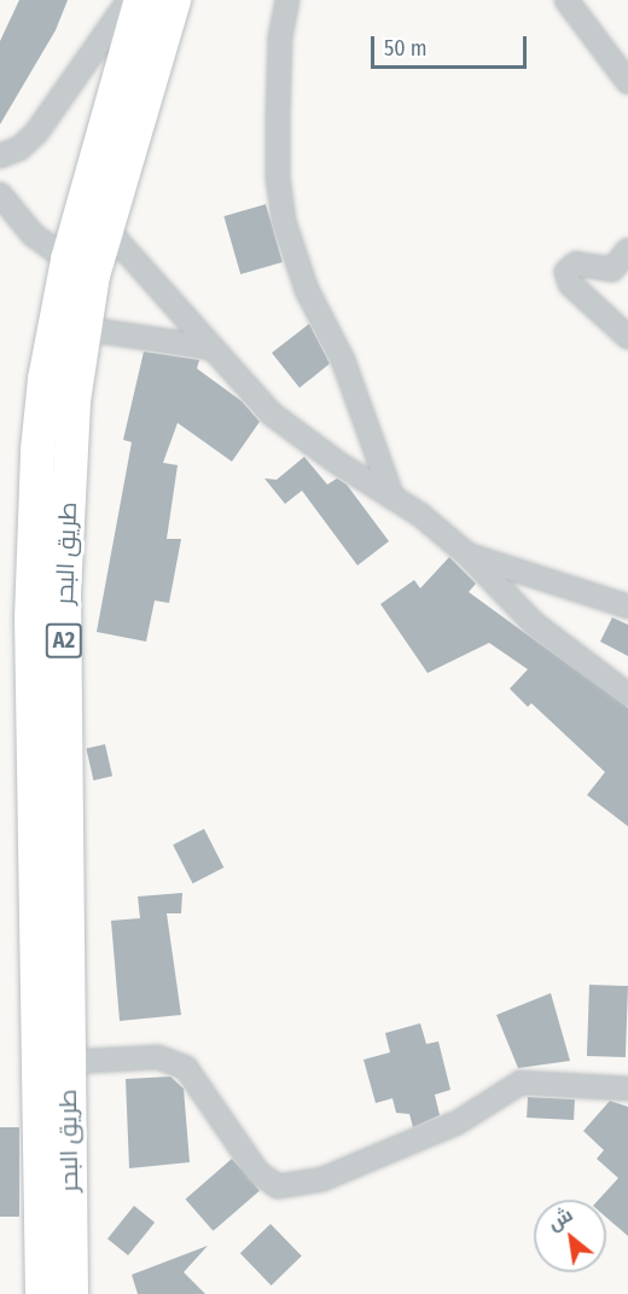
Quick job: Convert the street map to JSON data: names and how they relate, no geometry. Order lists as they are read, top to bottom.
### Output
{
  "streets": {
    "highway": ["طريق البحر", "A2"]
  },
  "scale_bar": "50 m",
  "north": "top left"
}
